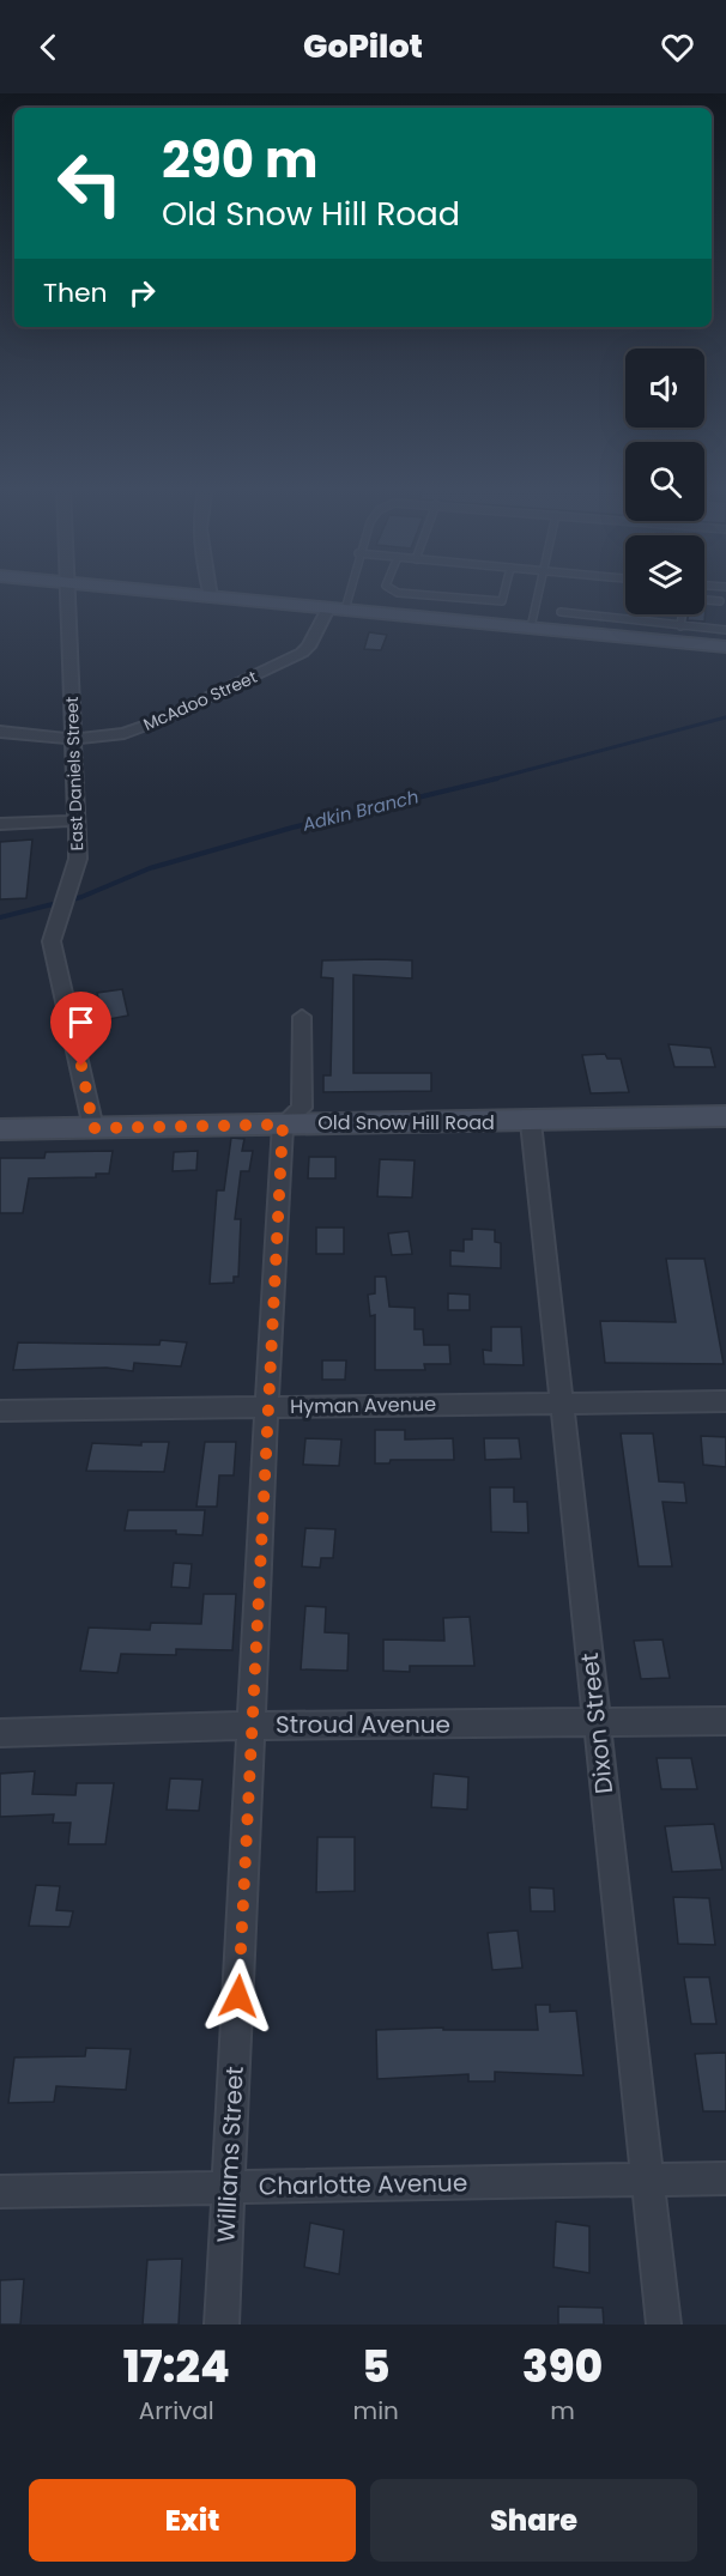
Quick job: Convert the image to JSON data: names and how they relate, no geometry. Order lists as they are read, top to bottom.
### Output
{
  "streets": {
    "main road": ["Old Snow Hill Road"],
    "street": [
      "McAdoo Street",
      "East Daniels Street",
      "Hyman Avenue",
      "Dixon Street",
      "Stroud Avenue",
      "Williams Street",
      "Charlotte Avenue"
    ]
  },
  "crossings": [
    ["McAdoo Street", "East Daniels Street"],
    ["East Daniels Street", "Old Snow Hill Road"],
    ["Old Snow Hill Road", "Dixon Street"],
    ["Old Snow Hill Road", "Williams Street"],
    ["Hyman Avenue", "Dixon Street"],
    ["Hyman Avenue", "Williams Street"],
    ["Dixon Street", "Stroud Avenue"],
    ["Dixon Street", "Charlotte Avenue"],
    ["Stroud Avenue", "Williams Street"],
    ["Williams Street", "Charlotte Avenue"]
  ],
  "water": ["Adkin Branch"],
  "page": {
    "header": "GoPilot",
    "turn": ["290 m", "Old Snow Hill Road"],
    "then": "Then",
    "eta": [
      "17:24",
      "Arrival",
      "5",
      "min",
      "390",
      "m"
    ],
    "buttons": ["Exit", "Share"]
  }
}
